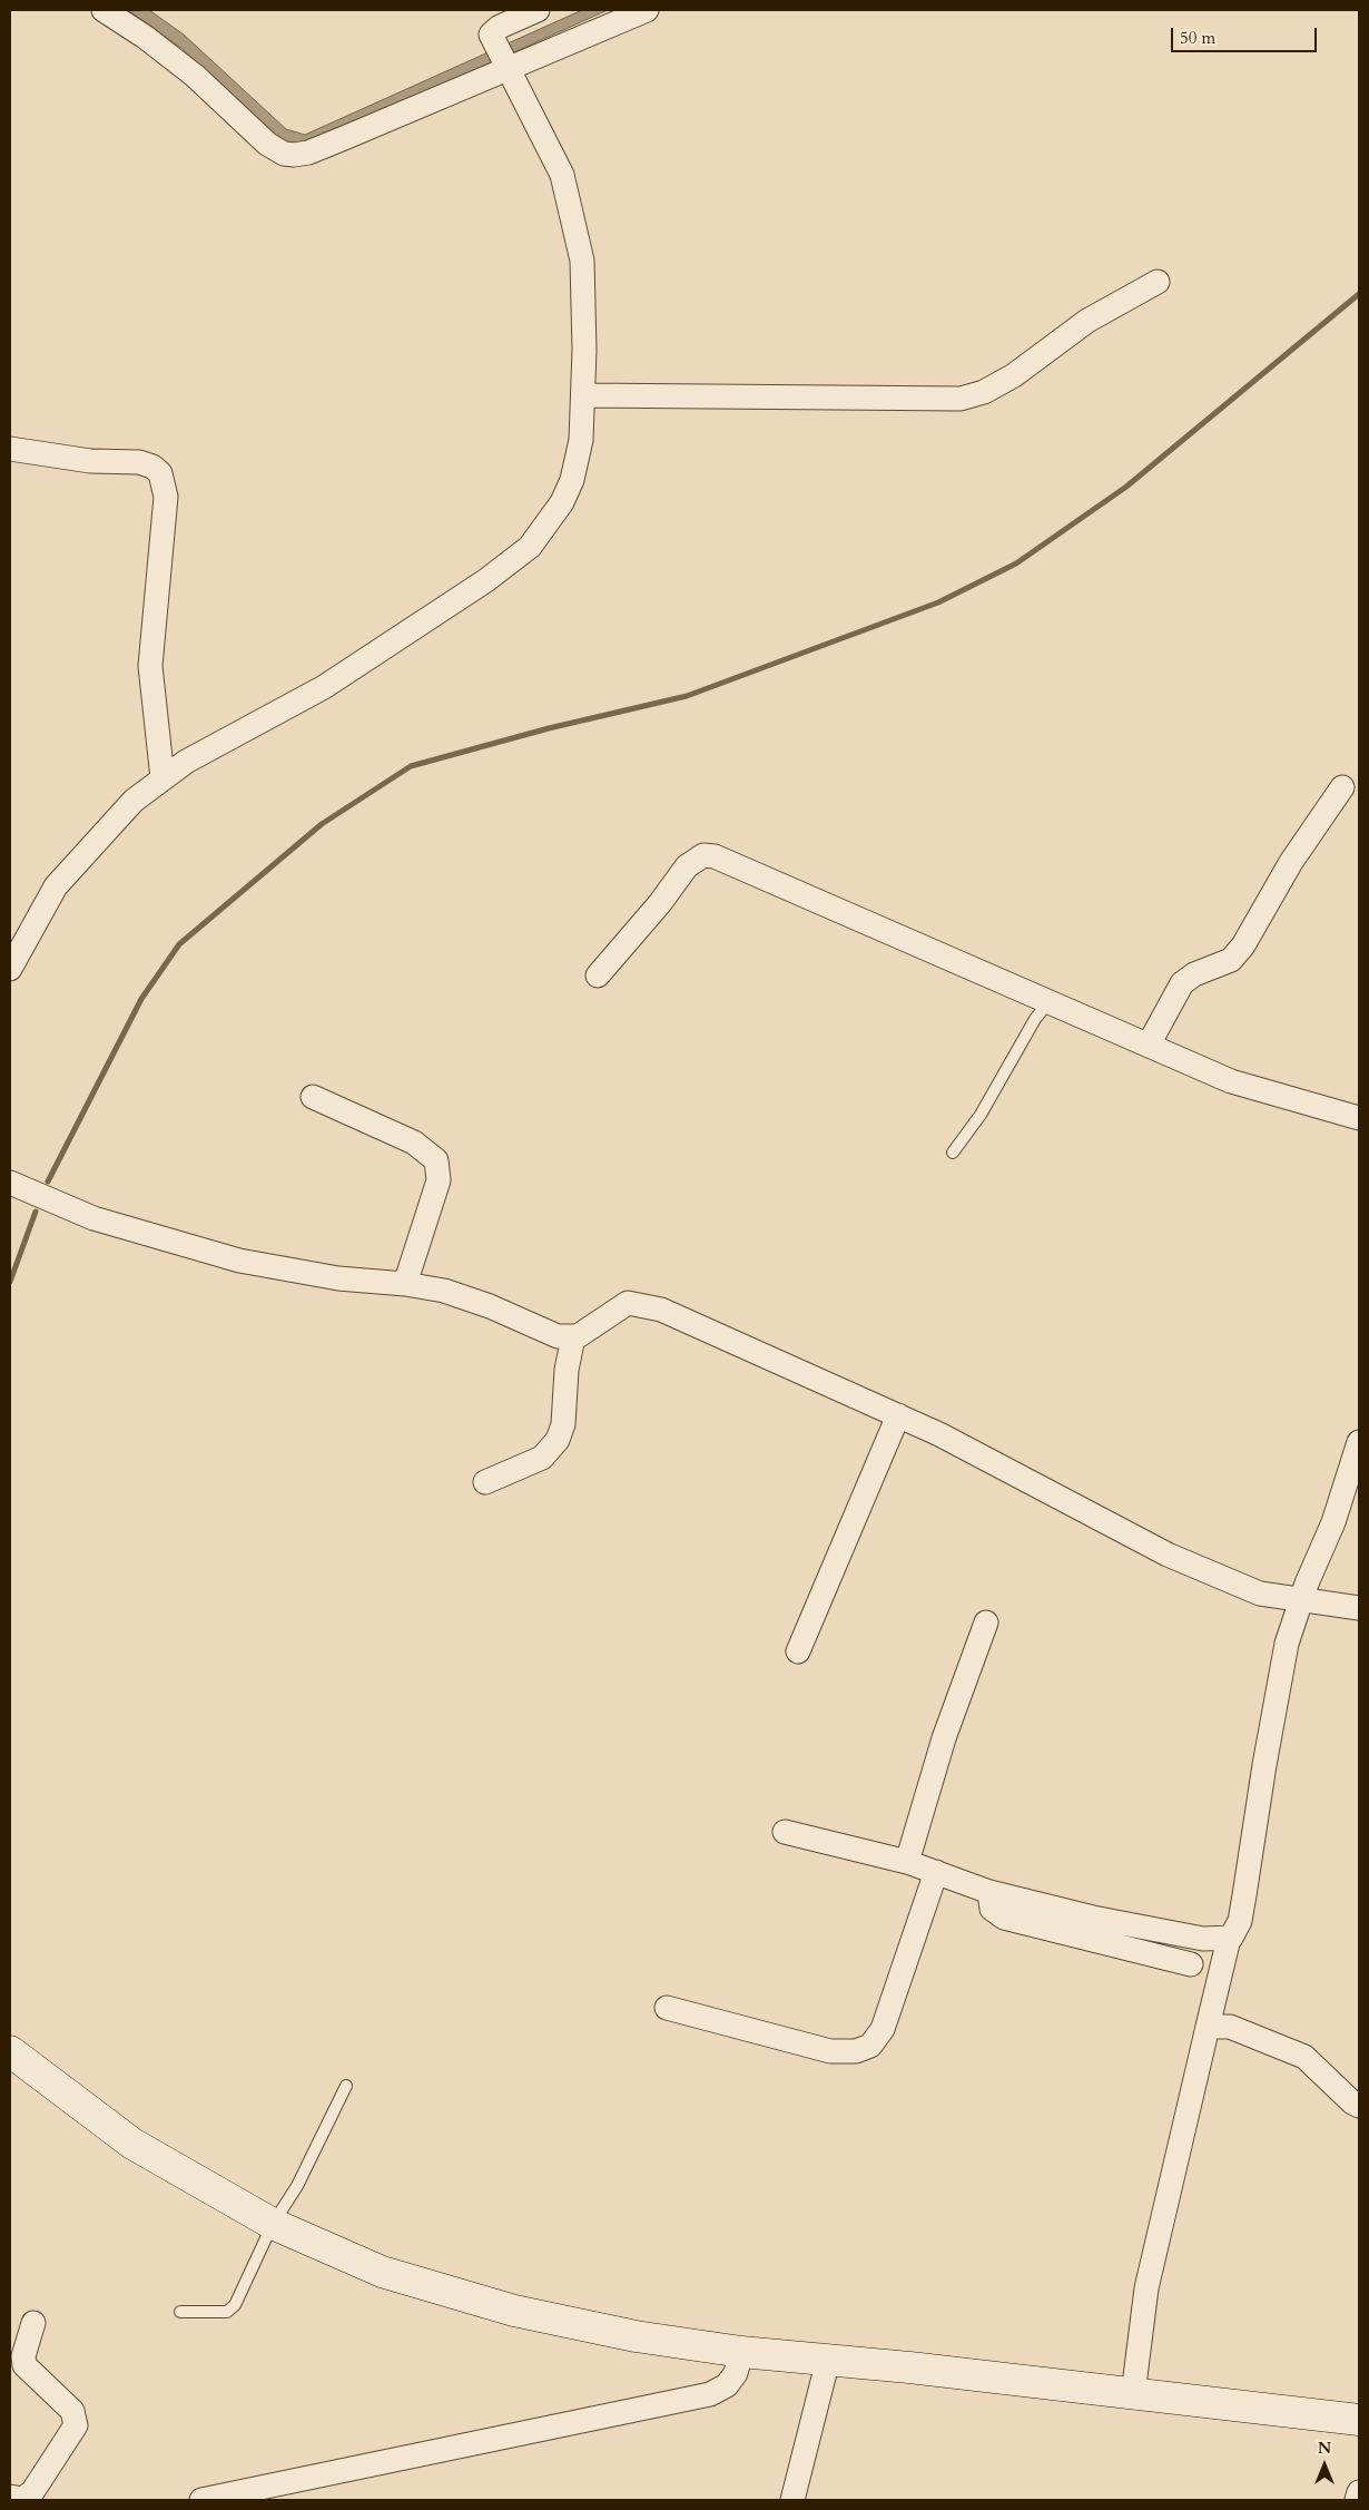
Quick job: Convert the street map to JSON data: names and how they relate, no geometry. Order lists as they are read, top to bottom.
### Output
{
  "scale_bar": "50 m",
  "north": "top"
}
